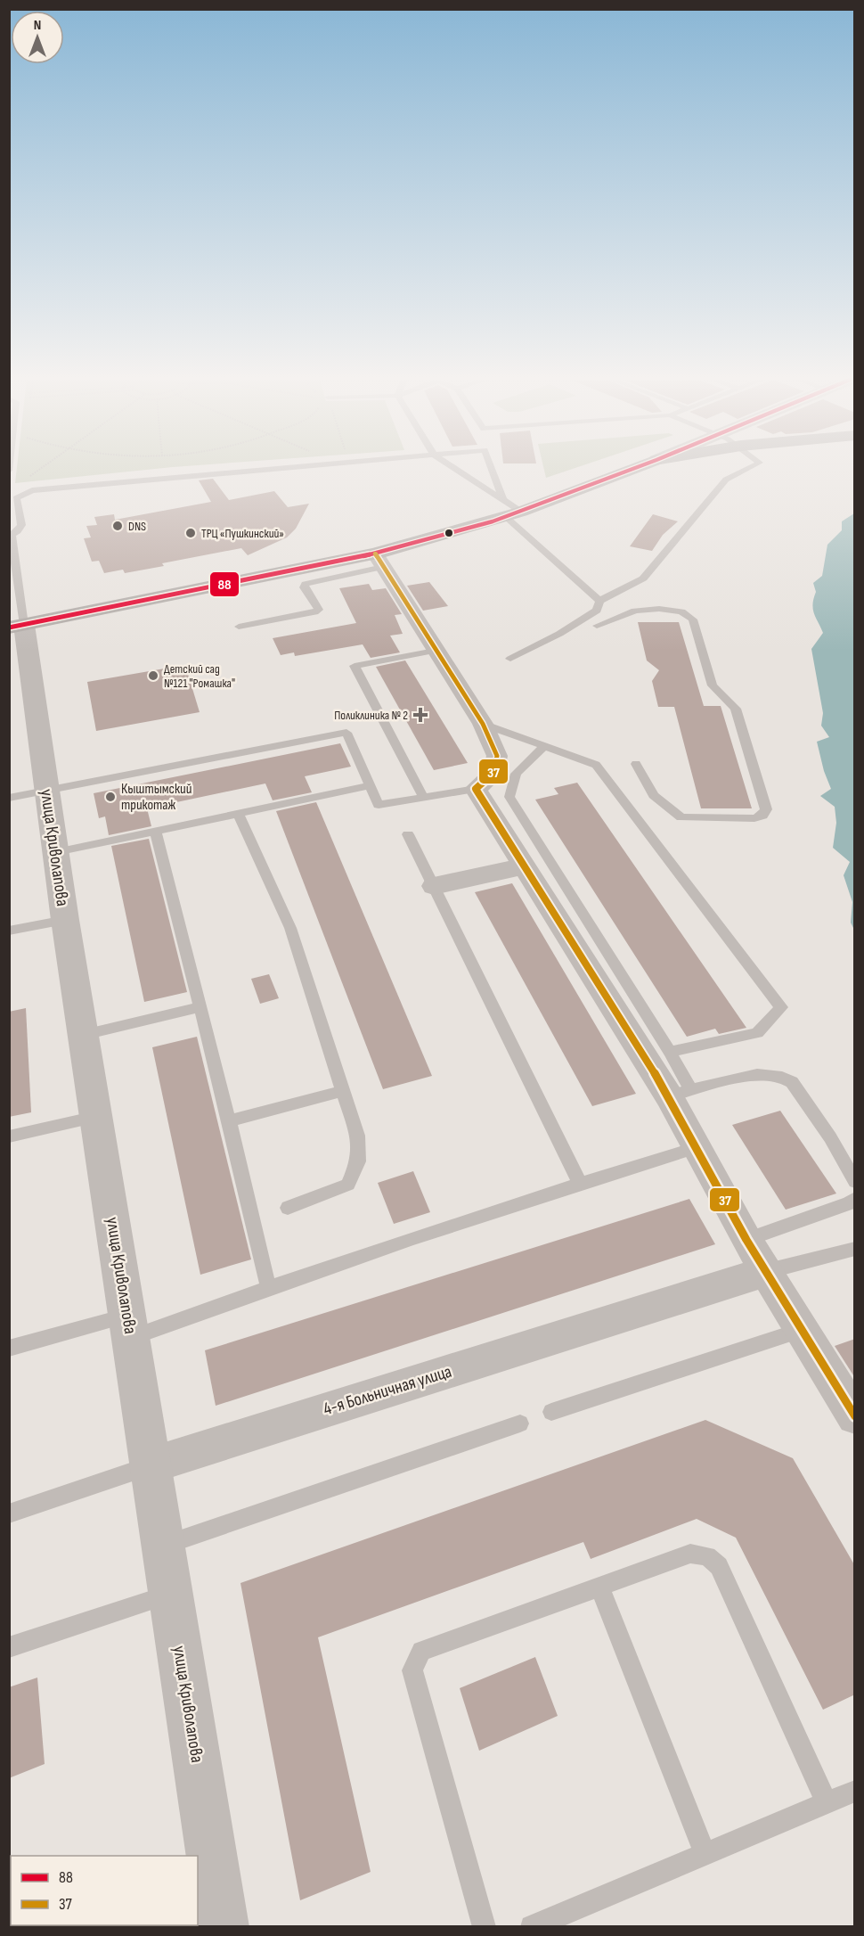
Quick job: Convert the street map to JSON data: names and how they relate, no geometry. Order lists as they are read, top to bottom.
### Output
{
  "streets": {
    "street": ["улица Криволапова", "4-я Больничная улица"]
  },
  "crossings": [
    ["улица Криволапова", "4-я Больничная улица"]
  ],
  "places": {
    "other": [
      "DNS",
      "ТРЦ «Пушкинский»",
      "Детский сад №121 \"Ромашка\"",
      "Кыштымский трикотаж"
    ],
    "health": ["Поликлиника № 2"]
  },
  "lines": ["transit line 88", "transit line 37"],
  "legend": ["88", "37"],
  "north": "top"
}
